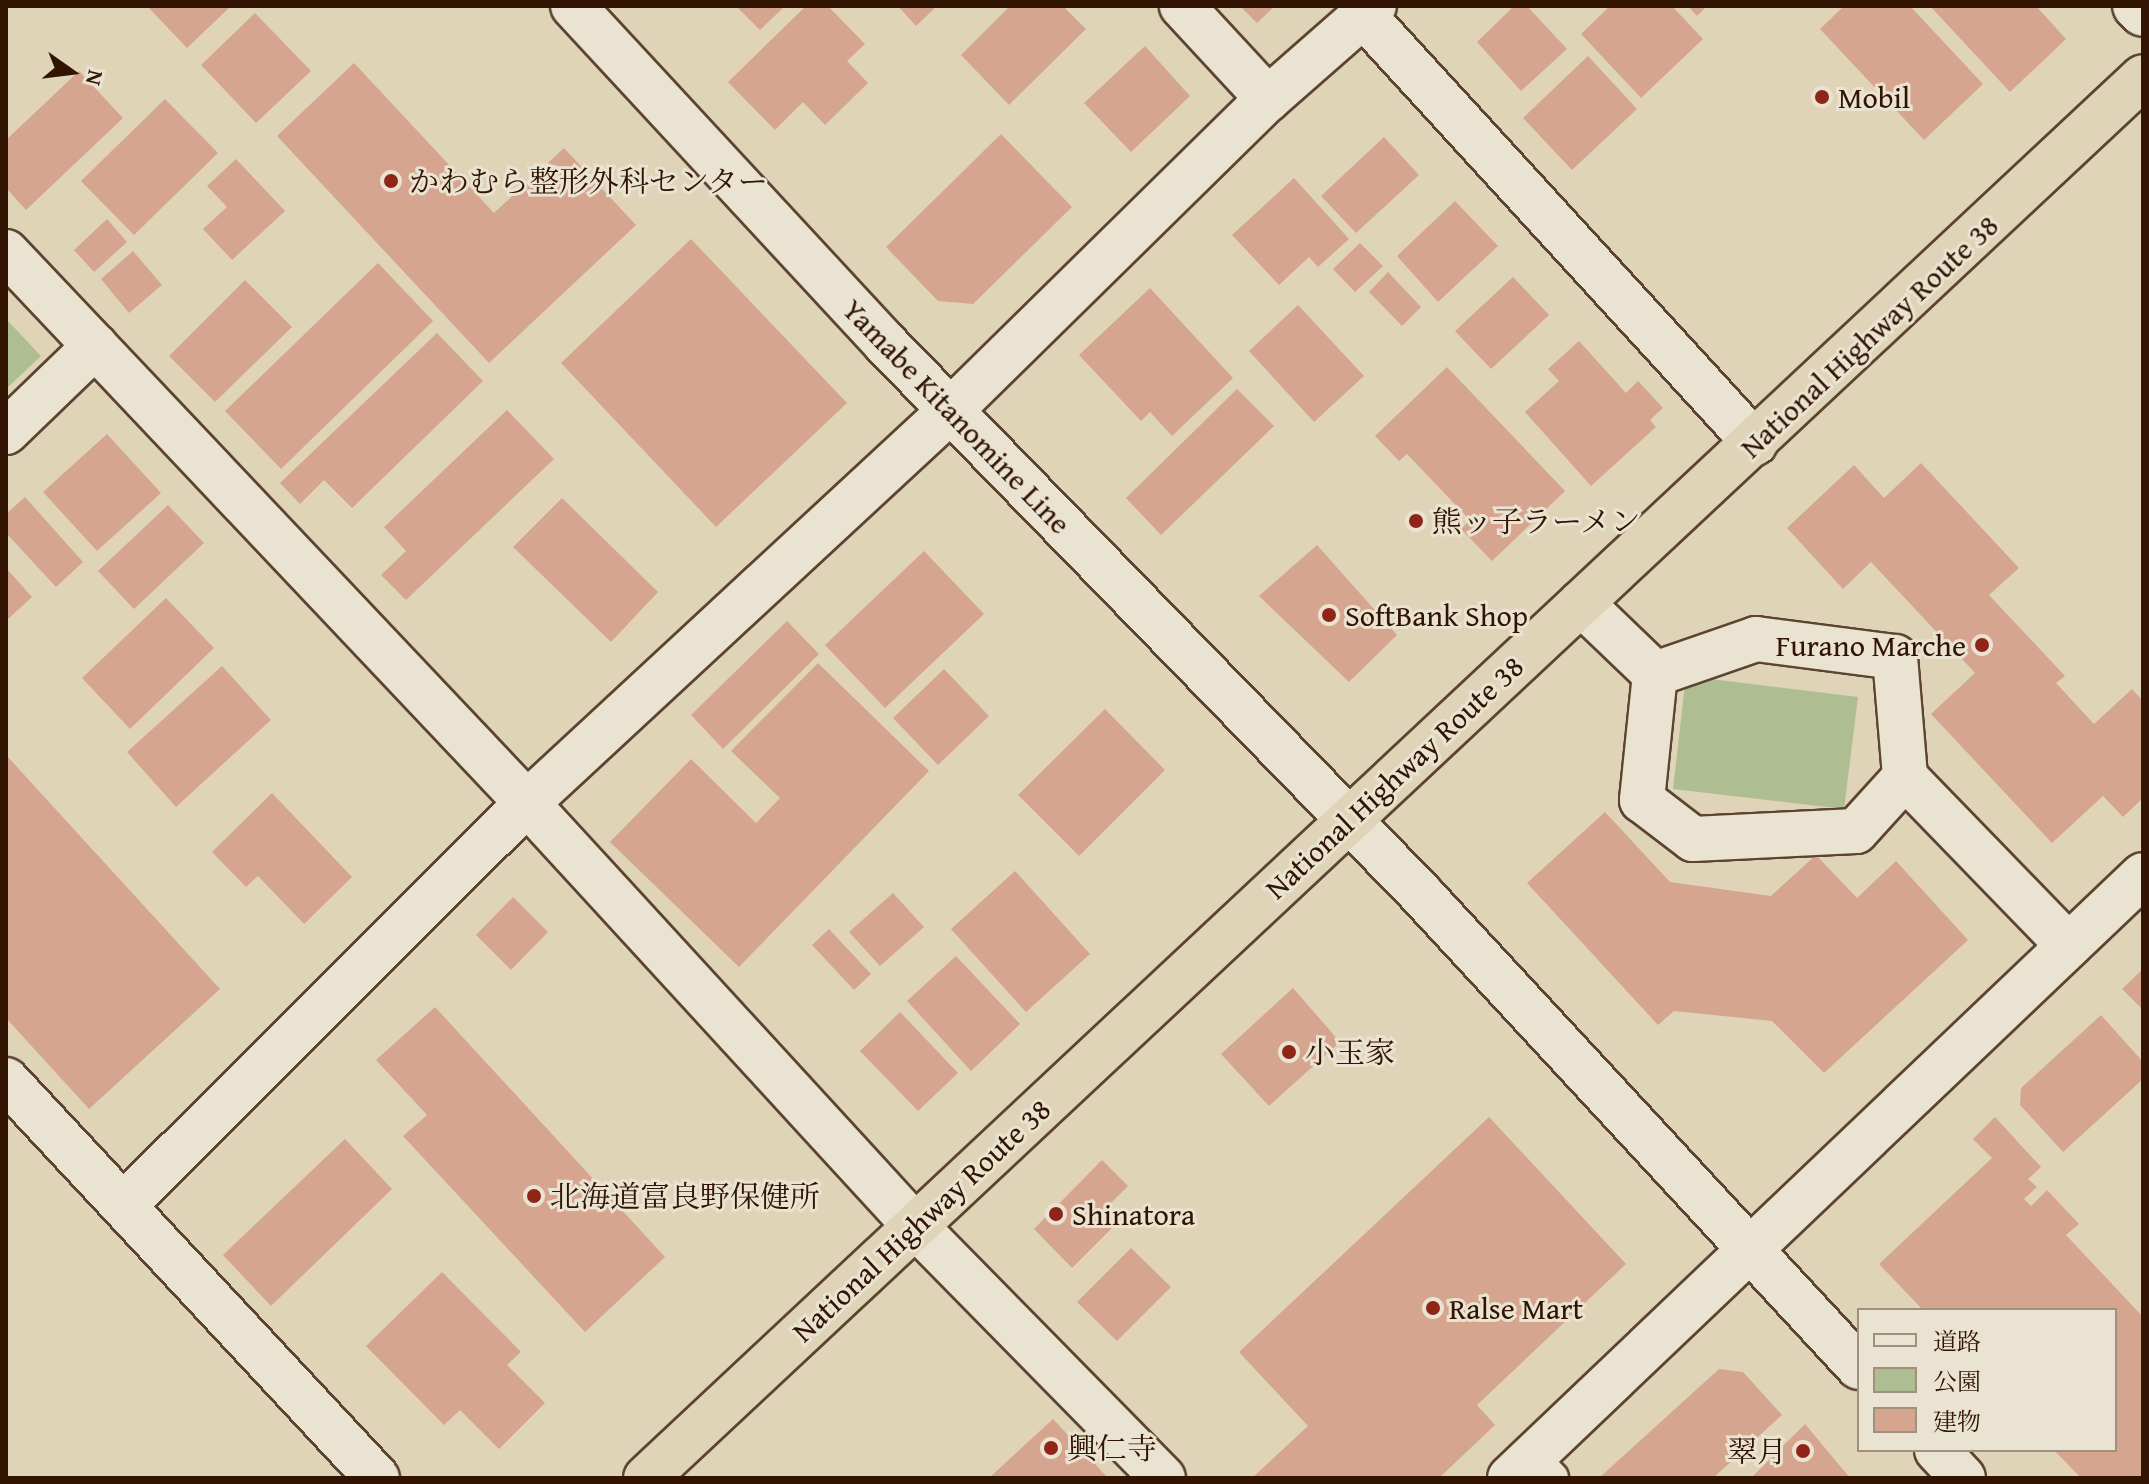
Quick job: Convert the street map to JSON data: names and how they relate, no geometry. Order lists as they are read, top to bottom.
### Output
{
  "streets": {
    "highway": ["National Highway Route 38"],
    "street": ["Yamabe Kitanomine Line"]
  },
  "crossings": [
    ["National Highway Route 38", "Yamabe Kitanomine Line"]
  ],
  "places": [
    "Mobil",
    "かわむら整形外科センター",
    "熊ッ子ラーメン",
    "SoftBank Shop",
    "Furano Marche",
    "小玉家",
    "北海道富良野保健所",
    "Shinatora",
    "Ralse Mart",
    "興仁寺",
    "翠月"
  ],
  "legend": ["道路", "公園", "建物"],
  "north": "right"
}
